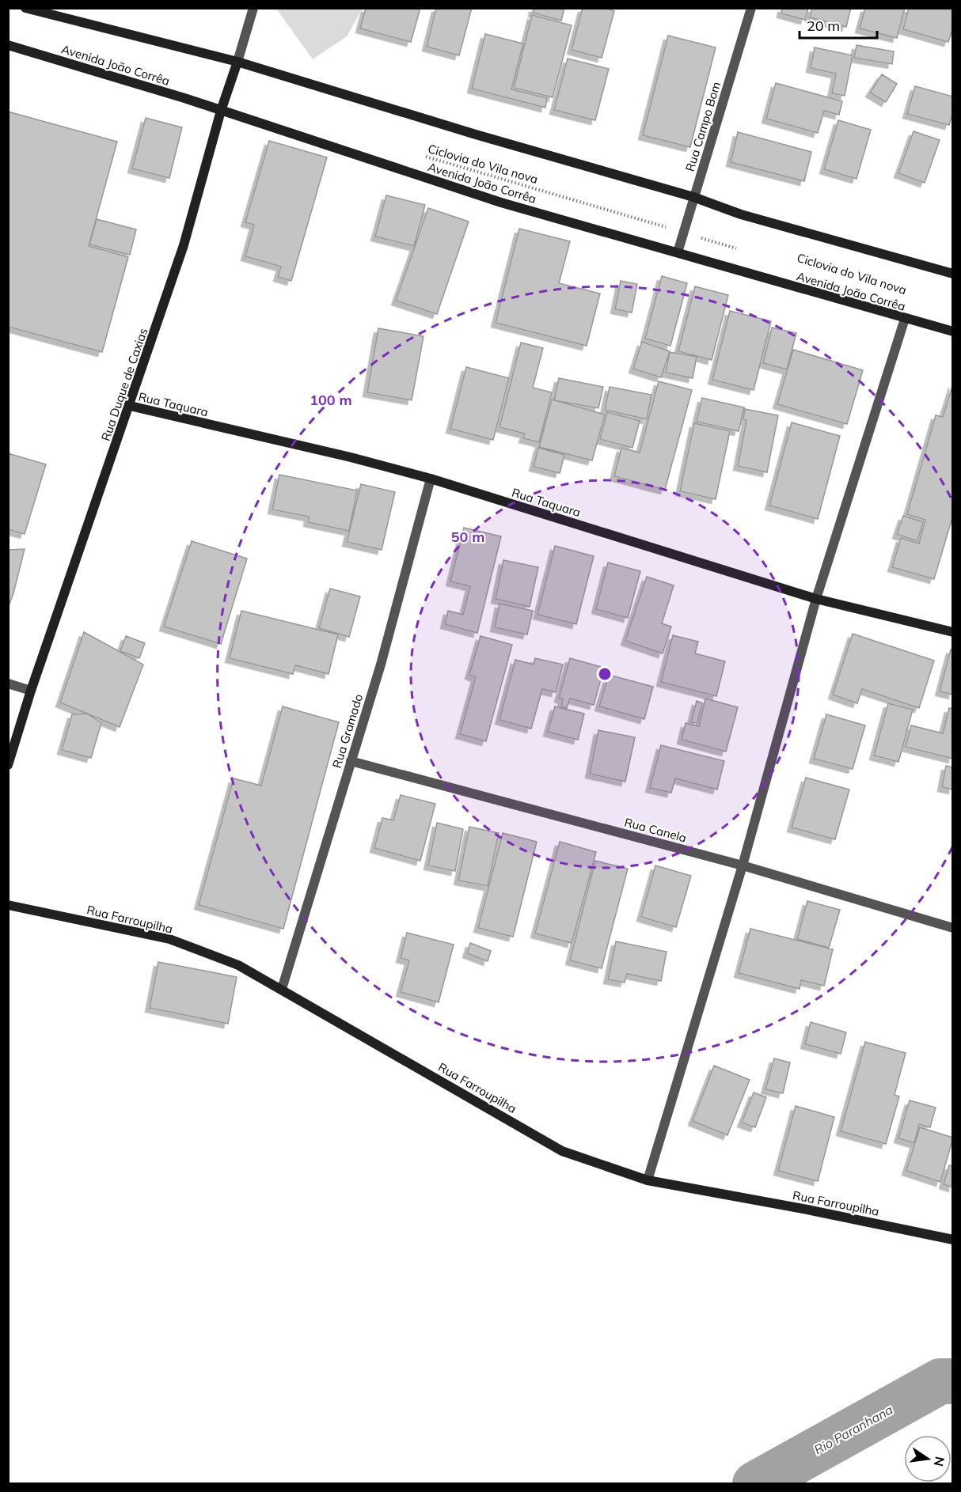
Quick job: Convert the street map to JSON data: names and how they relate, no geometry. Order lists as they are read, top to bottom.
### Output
{
  "streets": {
    "street": [
      "Avenida João Corrêa",
      "Rua Campo Bom",
      "Rua Duque de Caxias",
      "Rua Taquara",
      "Rua Gramado",
      "Rua Canela",
      "Rua Farroupilha"
    ],
    "path": ["Ciclovia do Vila nova"]
  },
  "crossings": [
    ["Avenida João Corrêa", "Rua Campo Bom"],
    ["Avenida João Corrêa", "Rua Duque de Caxias"],
    ["Rua Campo Bom", "Ciclovia do Vila nova"],
    ["Rua Duque de Caxias", "Rua Taquara"],
    ["Rua Taquara", "Rua Gramado"],
    ["Rua Gramado", "Rua Canela"],
    ["Rua Gramado", "Rua Farroupilha"]
  ],
  "water": ["Rio Paranhana"],
  "scale_bar": "20 m",
  "north": "right",
  "rings": ["100 m", "50 m"]
}
